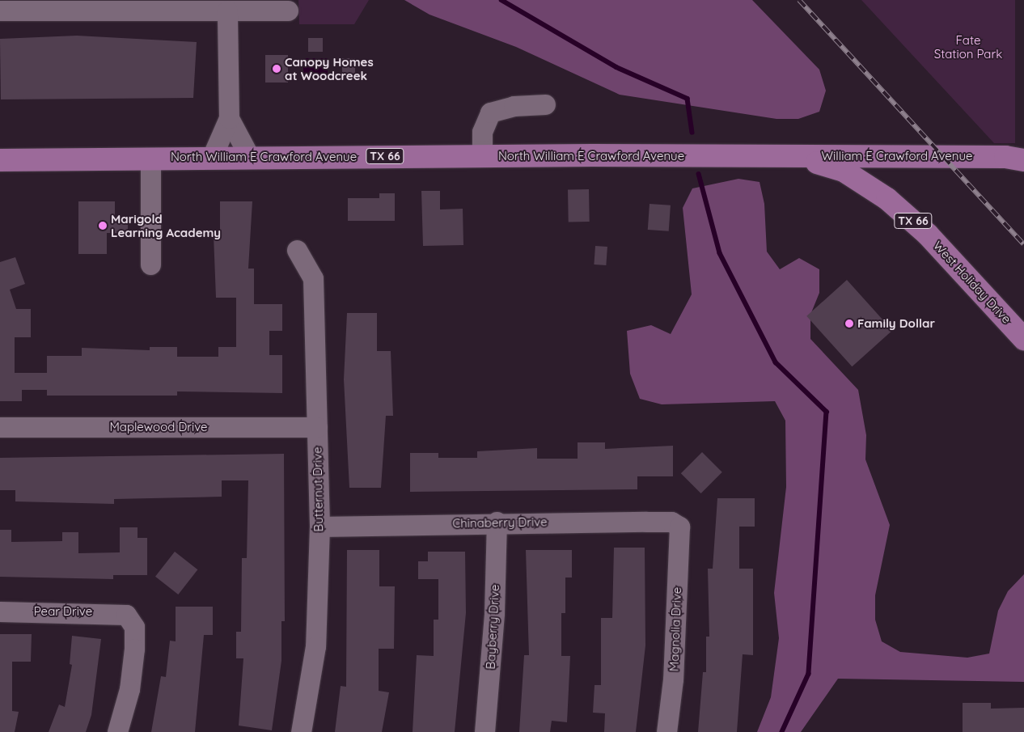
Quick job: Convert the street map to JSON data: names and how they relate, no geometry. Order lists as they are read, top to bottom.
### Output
{
  "streets": {
    "main road": [
      "TX 66",
      "North William E Crawford Avenue",
      "William E Crawford Avenue",
      "West Holiday Drive"
    ],
    "street": [
      "Maplewood Drive",
      "Butternut Drive",
      "Chinaberry Drive",
      "Pear Drive",
      "Bayberry Drive",
      "Magnolia Drive"
    ]
  },
  "crossings": [
    ["North William E Crawford Avenue", "William E Crawford Avenue"],
    ["North William E Crawford Avenue", "West Holiday Drive"],
    ["William E Crawford Avenue", "West Holiday Drive"],
    ["Maplewood Drive", "Butternut Drive"],
    ["Butternut Drive", "Chinaberry Drive"],
    ["Chinaberry Drive", "Bayberry Drive"],
    ["Chinaberry Drive", "Magnolia Drive"]
  ],
  "parks": ["Fate Station Park"],
  "places": ["Canopy Homes at Woodcreek", "Marigold Learning Academy", "Family Dollar"]
}
